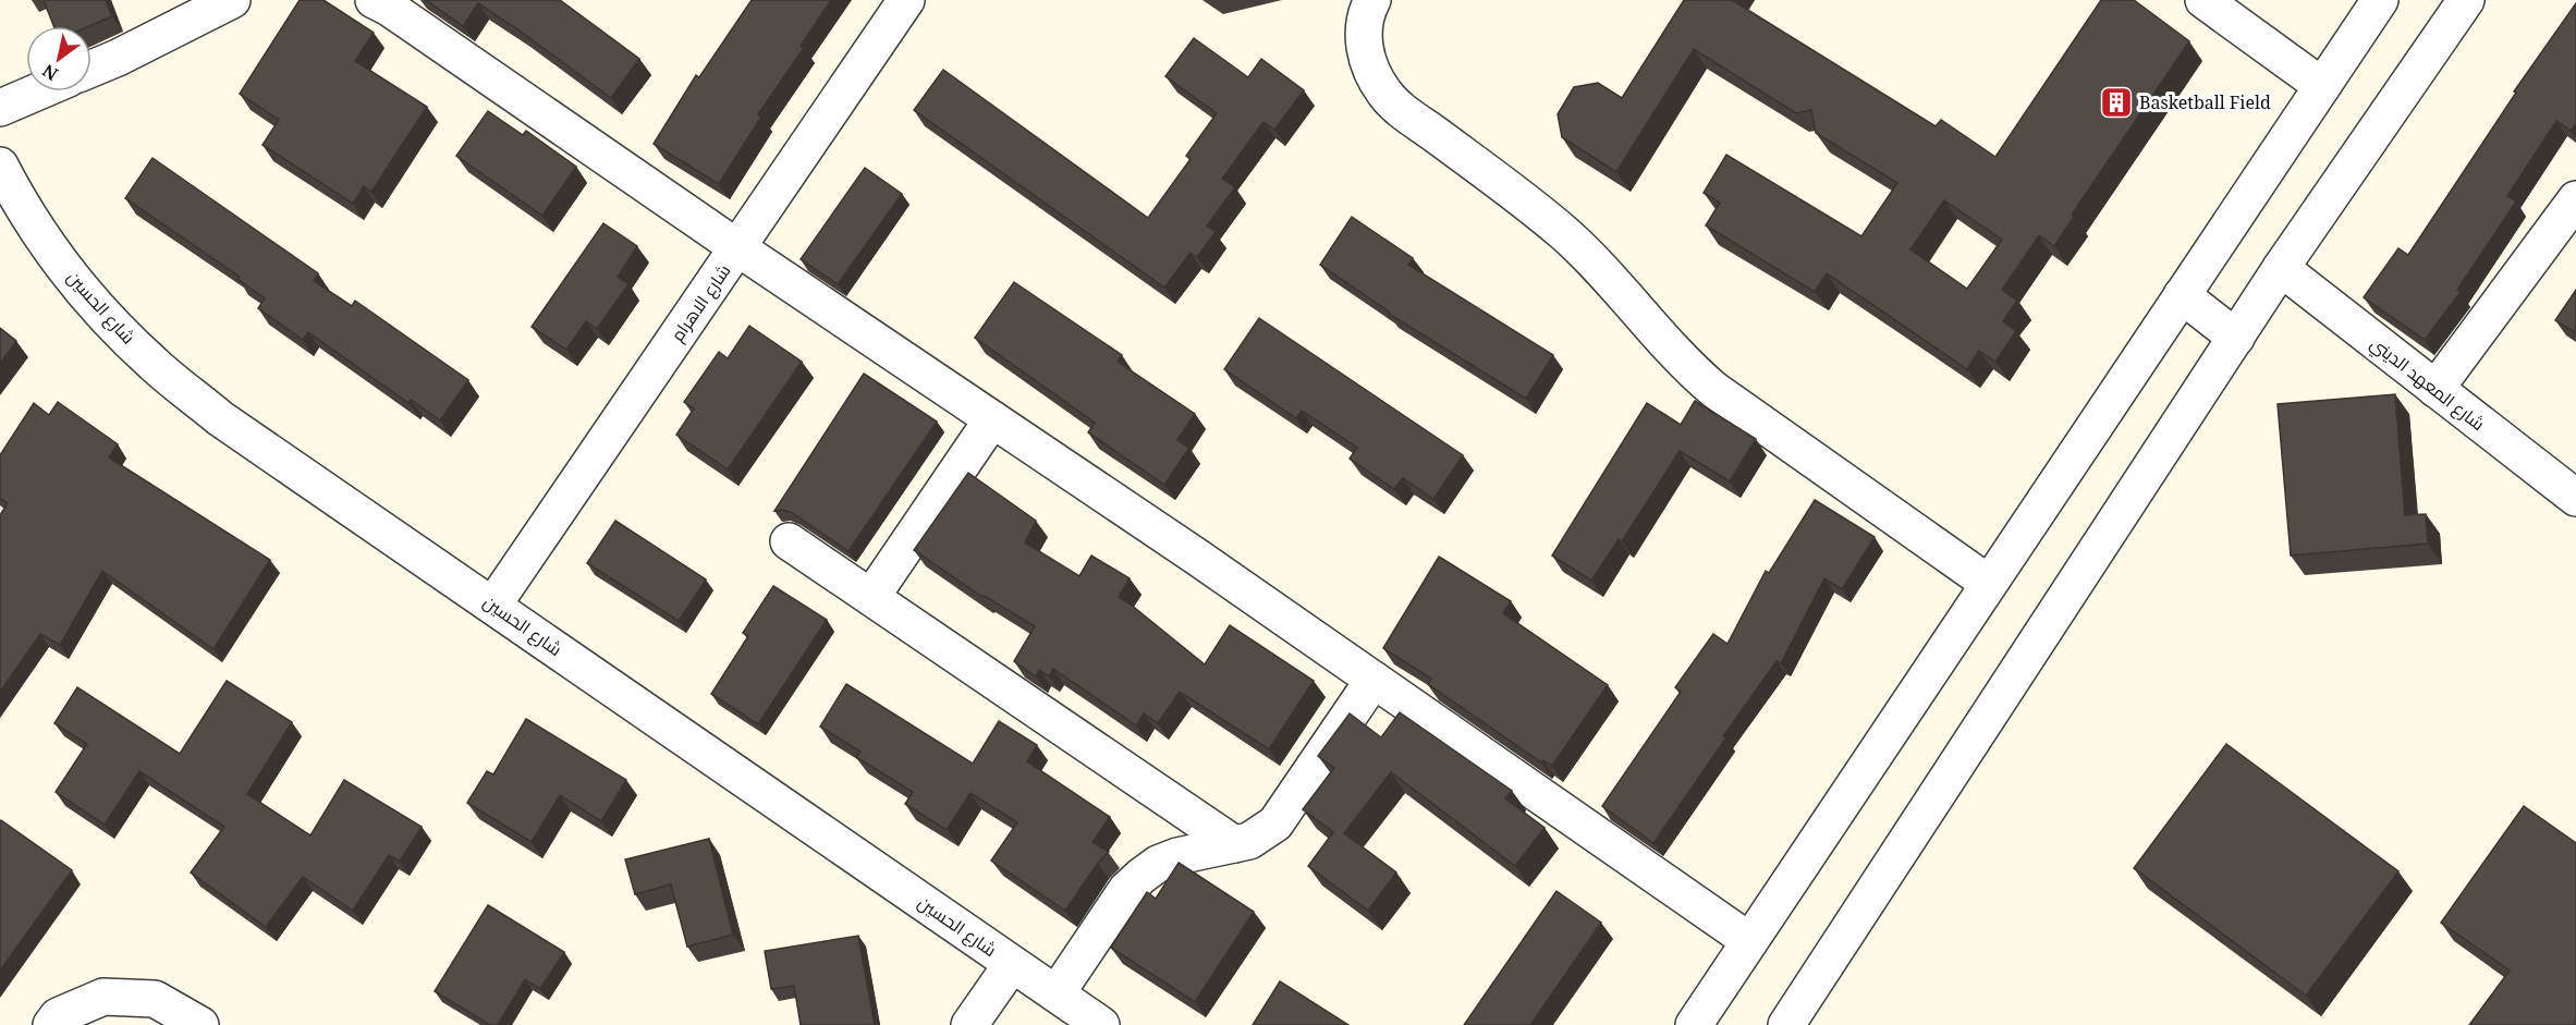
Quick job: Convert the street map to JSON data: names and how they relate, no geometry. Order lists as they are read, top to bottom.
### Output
{
  "streets": {
    "street": ["شارع الاهرام", "شارع الحسين", "شارع المعهد الديني"]
  },
  "crossings": [
    ["شارع الاهرام", "شارع الحسين"]
  ],
  "places": {
    "building": ["Basketball Field"]
  },
  "north": "bottom left"
}
